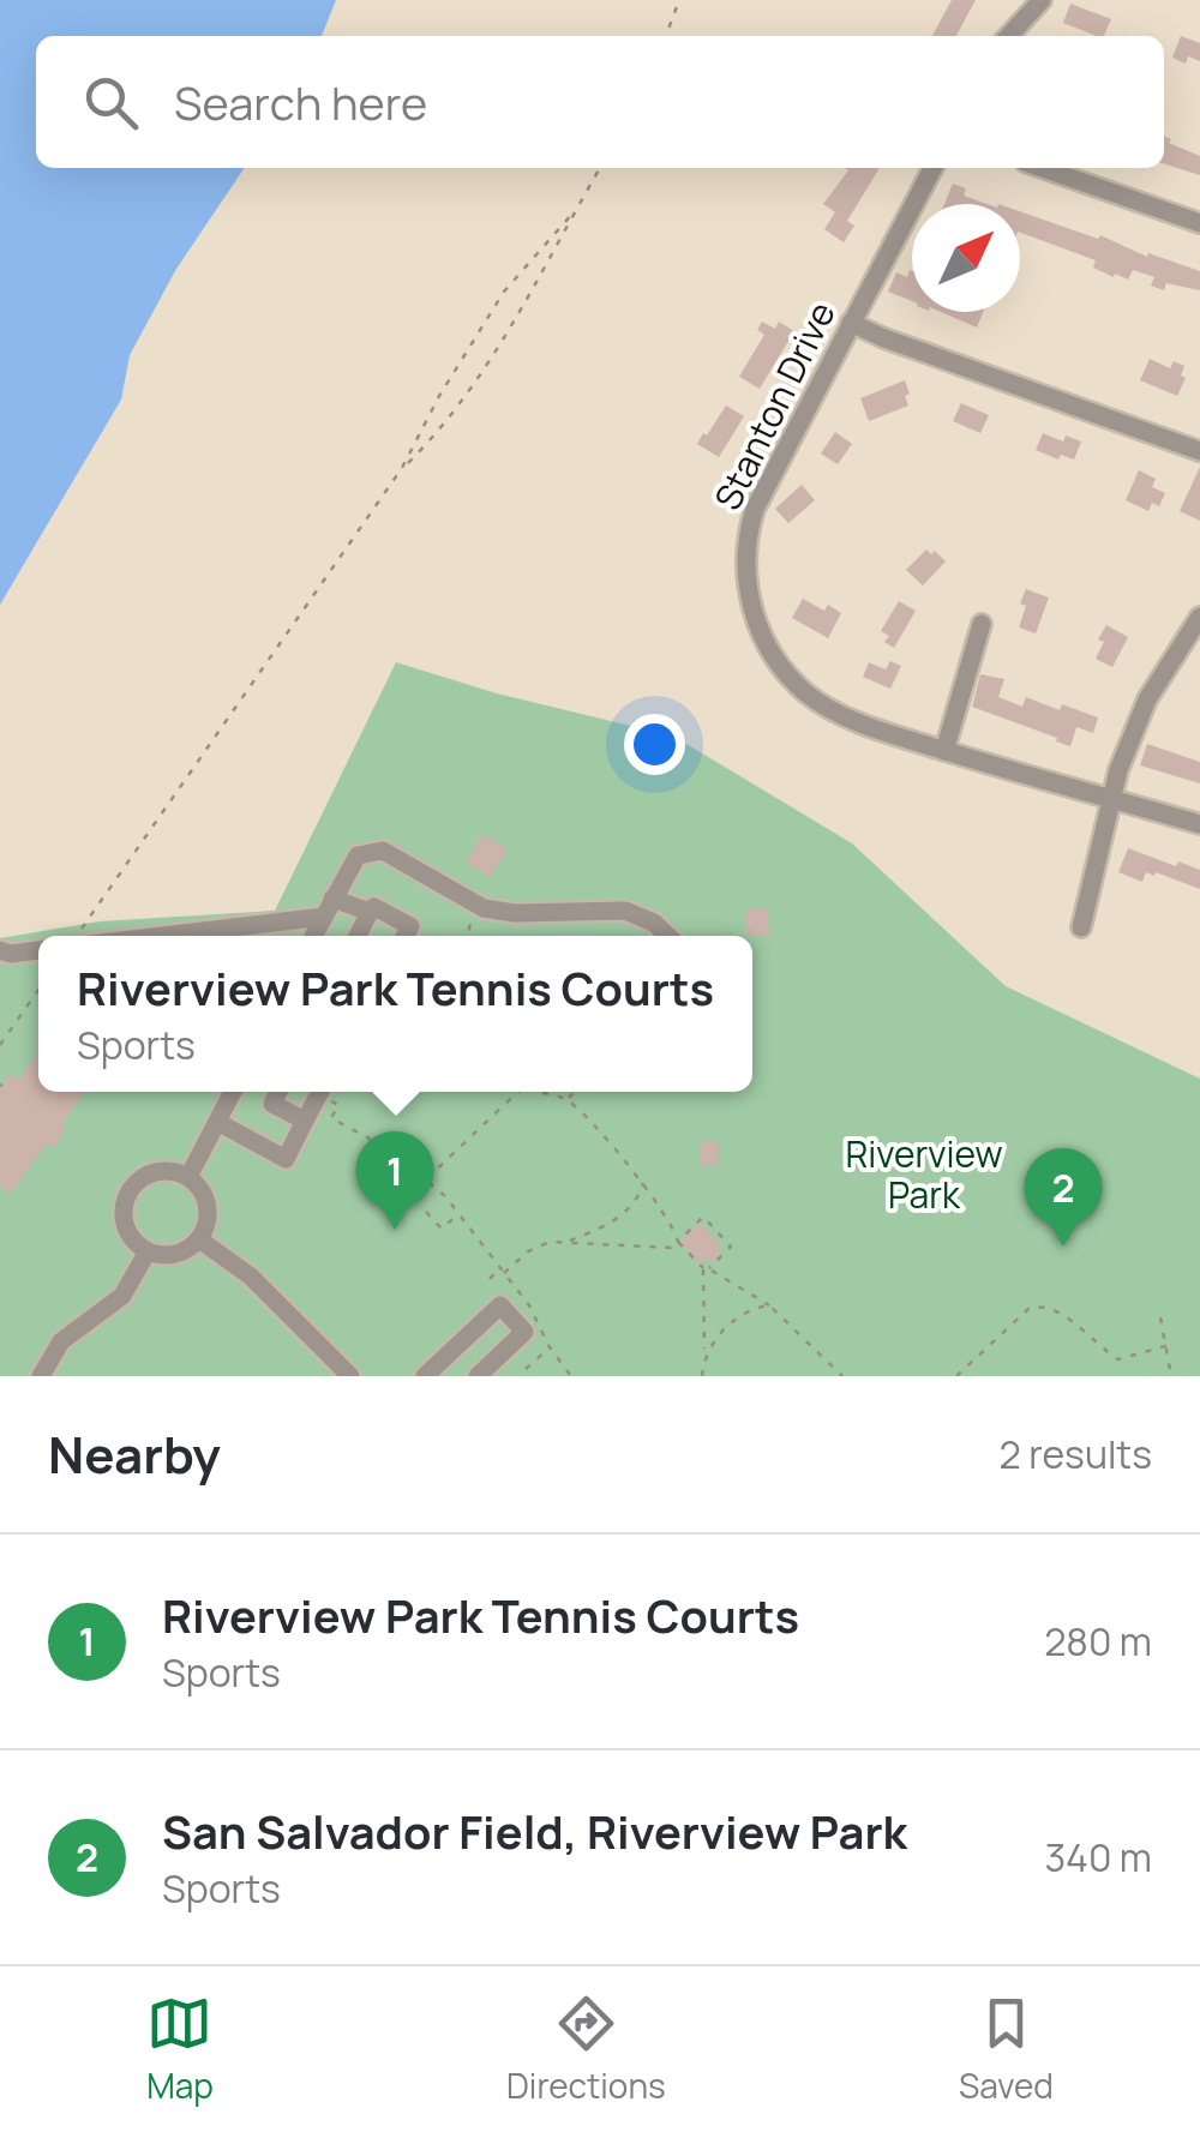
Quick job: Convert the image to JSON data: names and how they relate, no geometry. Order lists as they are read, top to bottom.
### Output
{
  "streets": {
    "street": ["Stanton Drive"]
  },
  "parks": ["Riverview Park"],
  "north": "top right",
  "page": {
    "search": "Search here",
    "popup": ["Riverview Park Tennis Courts", "Sports"],
    "pins": ["1", "2"],
    "heading": ["Nearby", "2 results"],
    "list": [
      {
        "mark": "1",
        "name": "Riverview Park Tennis Courts",
        "note": "Sports",
        "value": "280 m"
      },
      {
        "mark": "2",
        "name": "San Salvador Field, Riverview Park",
        "note": "Sports",
        "value": "340 m"
      }
    ],
    "nav": ["Map", "Directions", "Saved"]
  }
}
